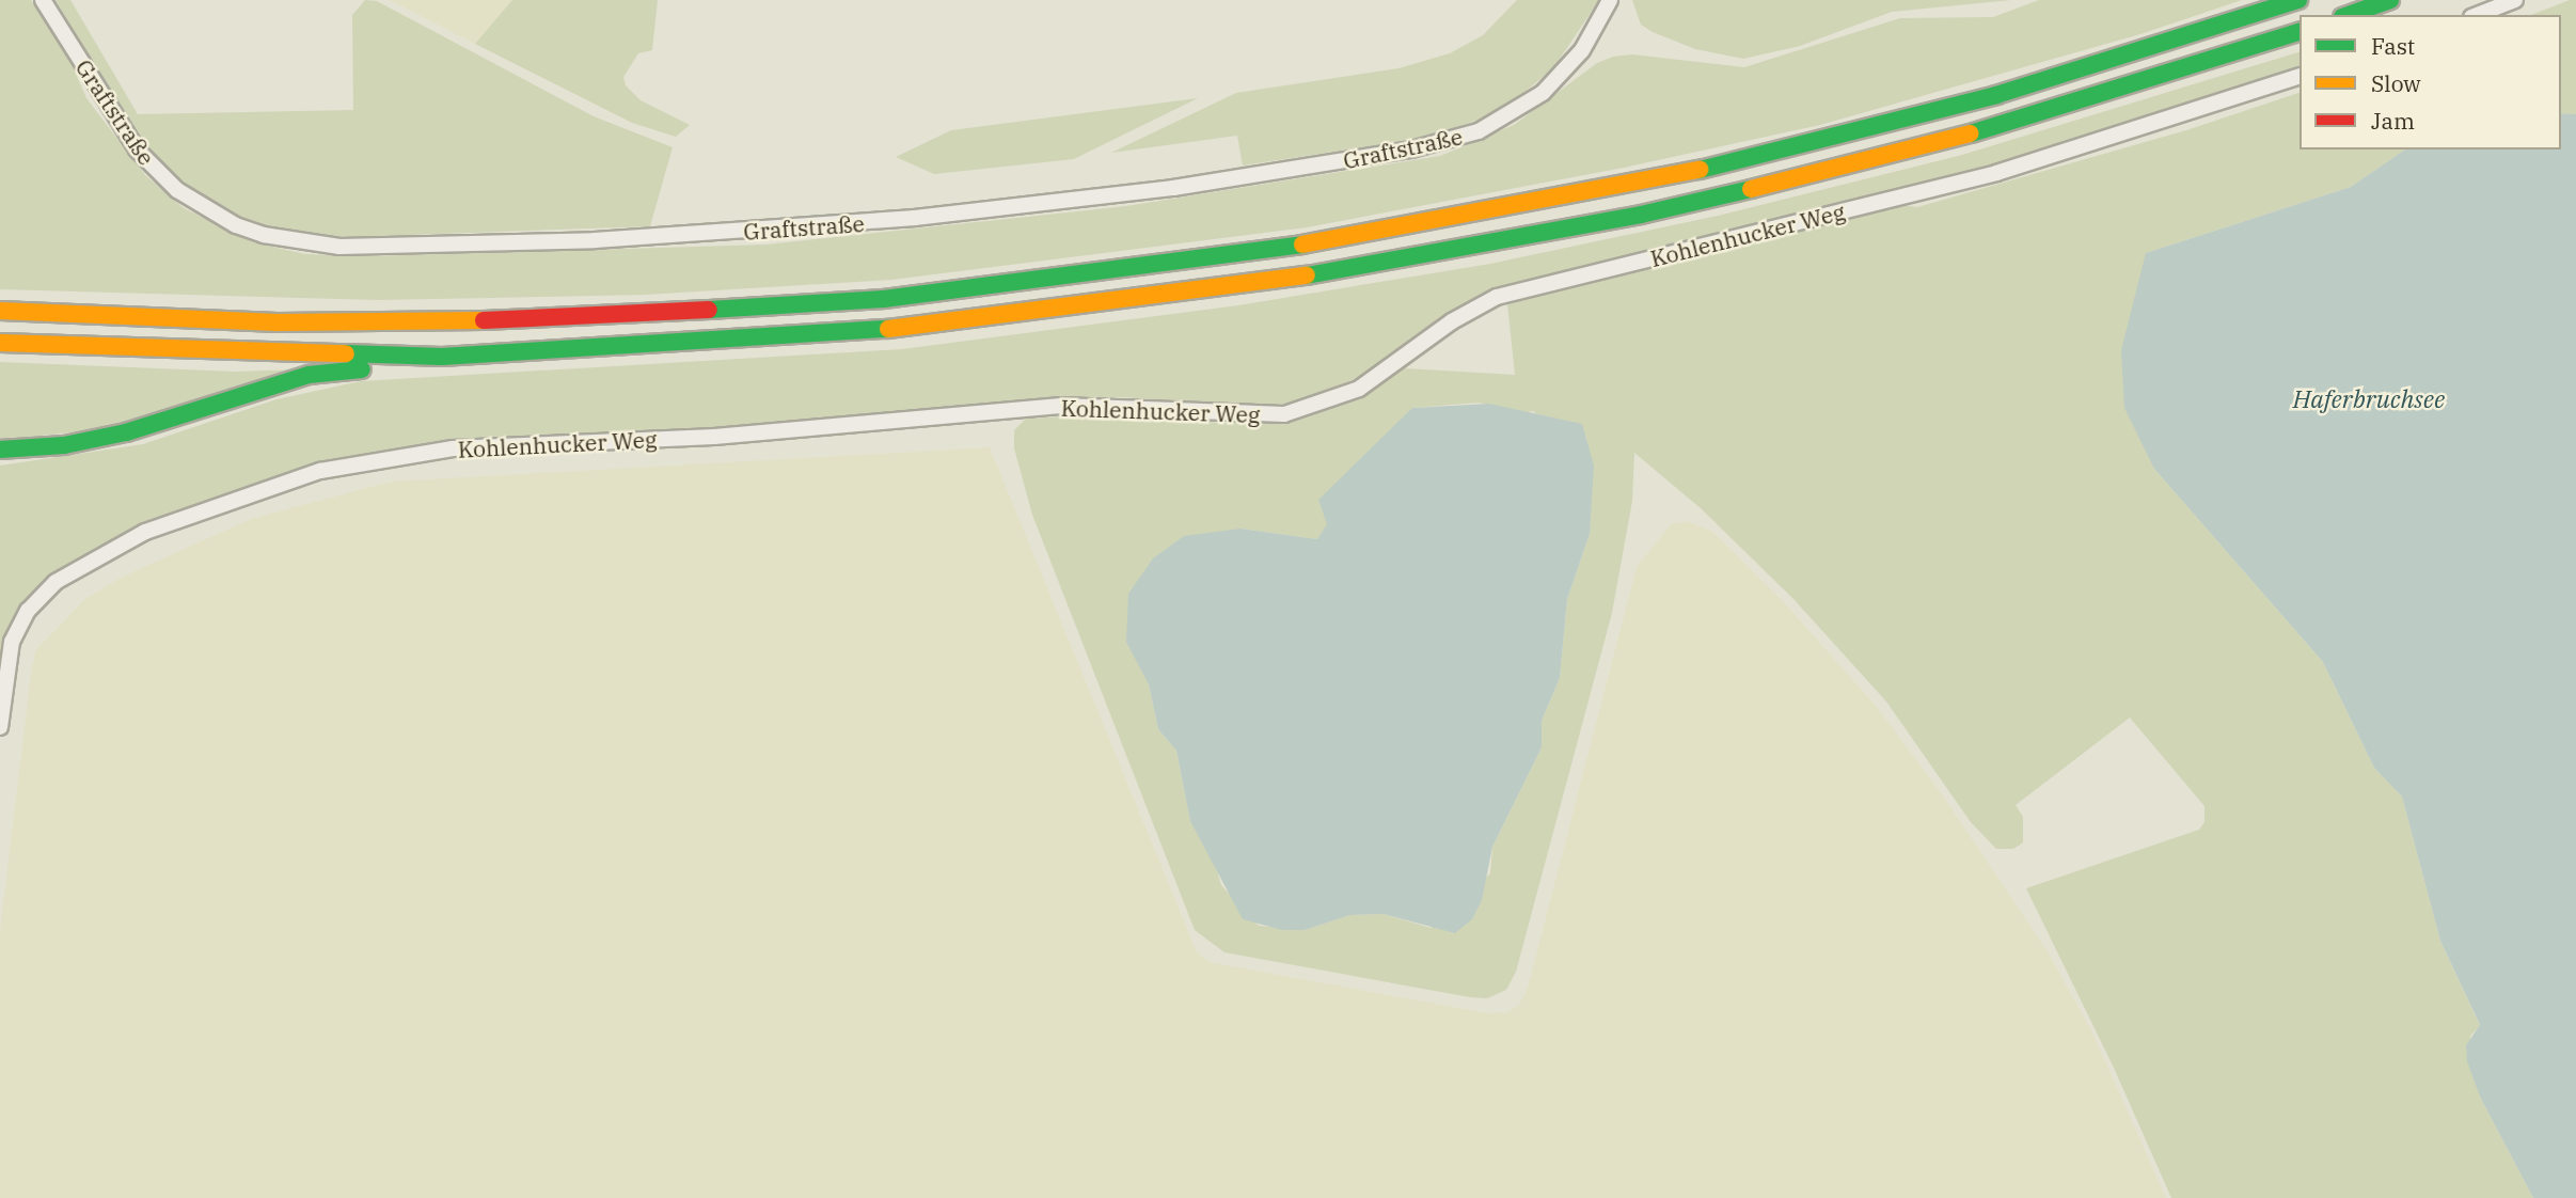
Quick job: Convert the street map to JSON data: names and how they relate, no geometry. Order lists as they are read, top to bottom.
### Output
{
  "streets": {
    "street": ["Graftstraße", "Kohlenhucker Weg"]
  },
  "water": ["Haferbruchsee"],
  "legend": ["Fast", "Slow", "Jam"]
}
